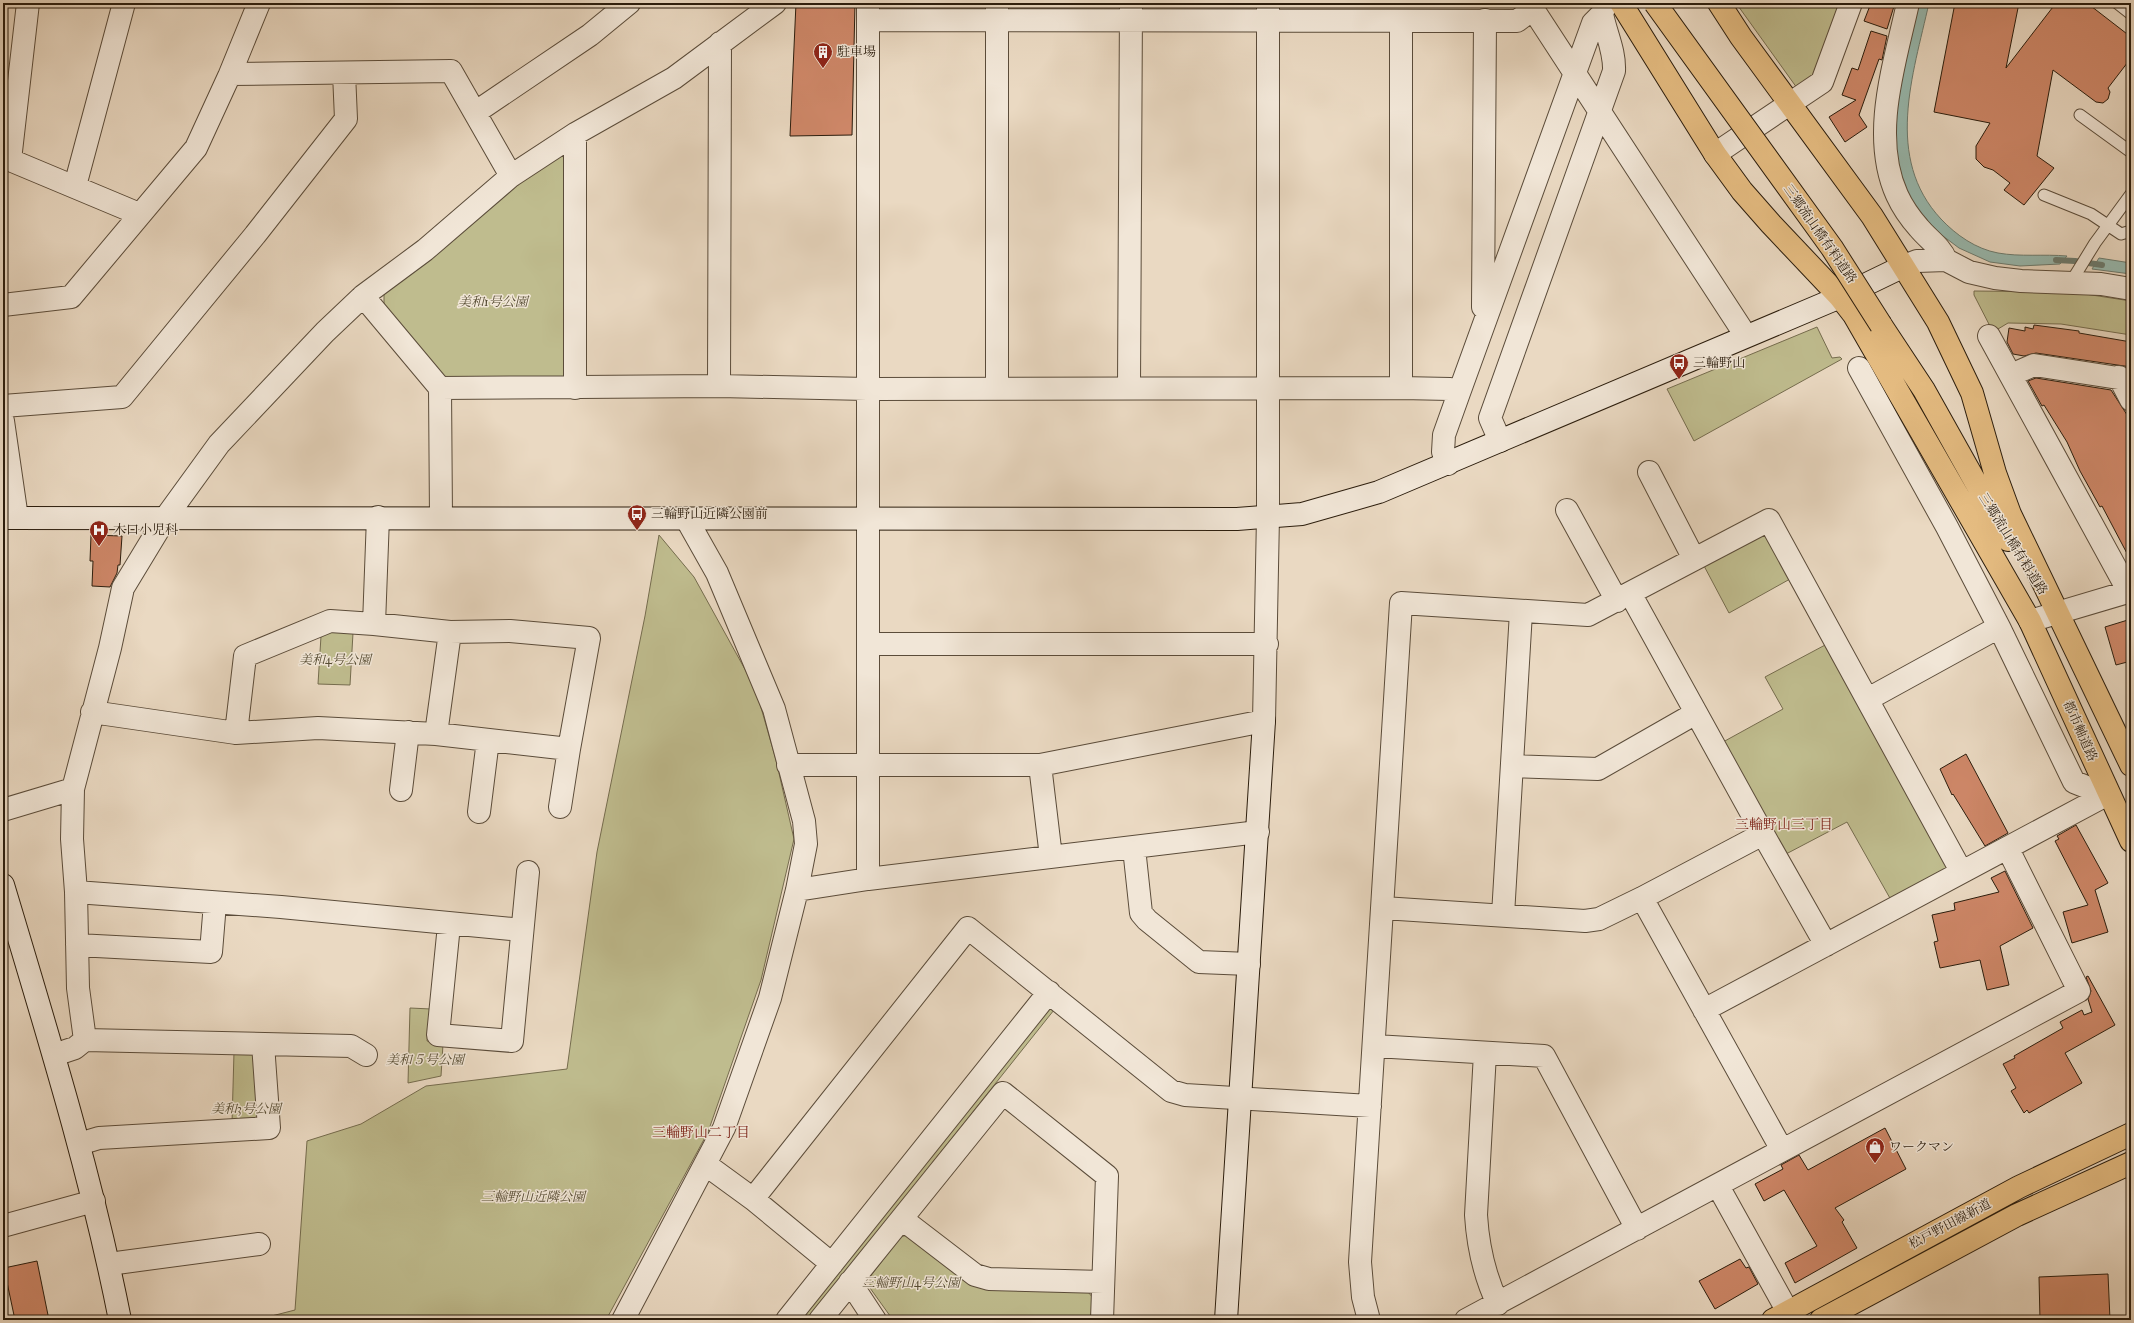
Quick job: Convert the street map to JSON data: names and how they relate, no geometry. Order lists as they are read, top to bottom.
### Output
{
  "streets": {
    "main road": ["三郷流山橋有料道路", "都市軸道路", "松戸野田線新道"]
  },
  "crossings": [
    ["三郷流山橋有料道路", "都市軸道路"]
  ],
  "districts": ["三輪野山三丁目", "三輪野山二丁目"],
  "parks": [
    "美和1号公園",
    "美和4号公園",
    "美和５号公園",
    "美和3号公園",
    "三輪野山近隣公園",
    "三輪野山4号公園"
  ],
  "places": {
    "building": ["駐車場"],
    "bus stop": ["三輪野山", "三輪野山近隣公園前"],
    "hospital": ["木口小児科"],
    "shop": ["ワークマン"]
  }
}
